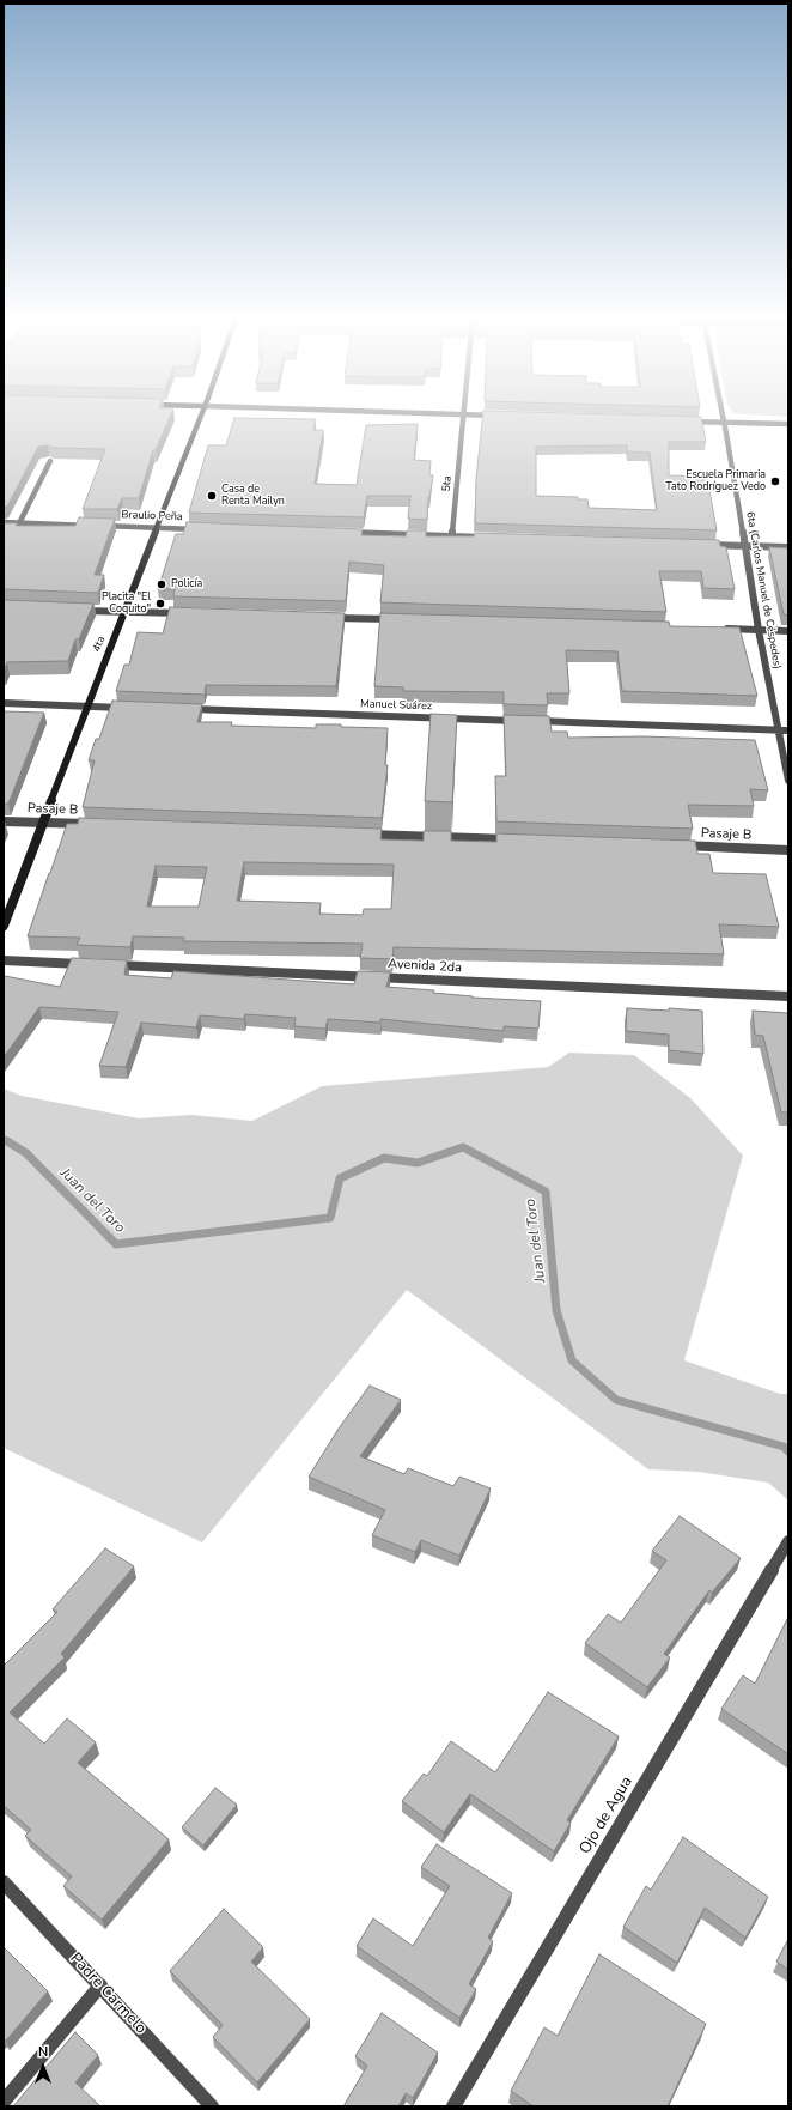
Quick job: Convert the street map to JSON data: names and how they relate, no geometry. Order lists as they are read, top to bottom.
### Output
{
  "streets": {
    "main road": ["4ta"],
    "street": [
      "5ta",
      "Braulio Peña",
      "6ta (Carlos Manuel de Céspedes)",
      "Manuel Suárez",
      "Pasaje B",
      "Avenida 2da",
      "Ojo de Agua",
      "Padre Carmelo"
    ]
  },
  "crossings": [
    ["Braulio Peña", "4ta"],
    ["6ta (Carlos Manuel de Céspedes)", "Manuel Suárez"],
    ["4ta", "Pasaje B"]
  ],
  "water": ["Juan del Toro"],
  "places": [
    "Escuela Primaria Tato Rodríguez Vedo",
    "Casa de Renta Mailyn",
    "Policía",
    "Placita \"El Coquito\""
  ],
  "north": "top"
}
